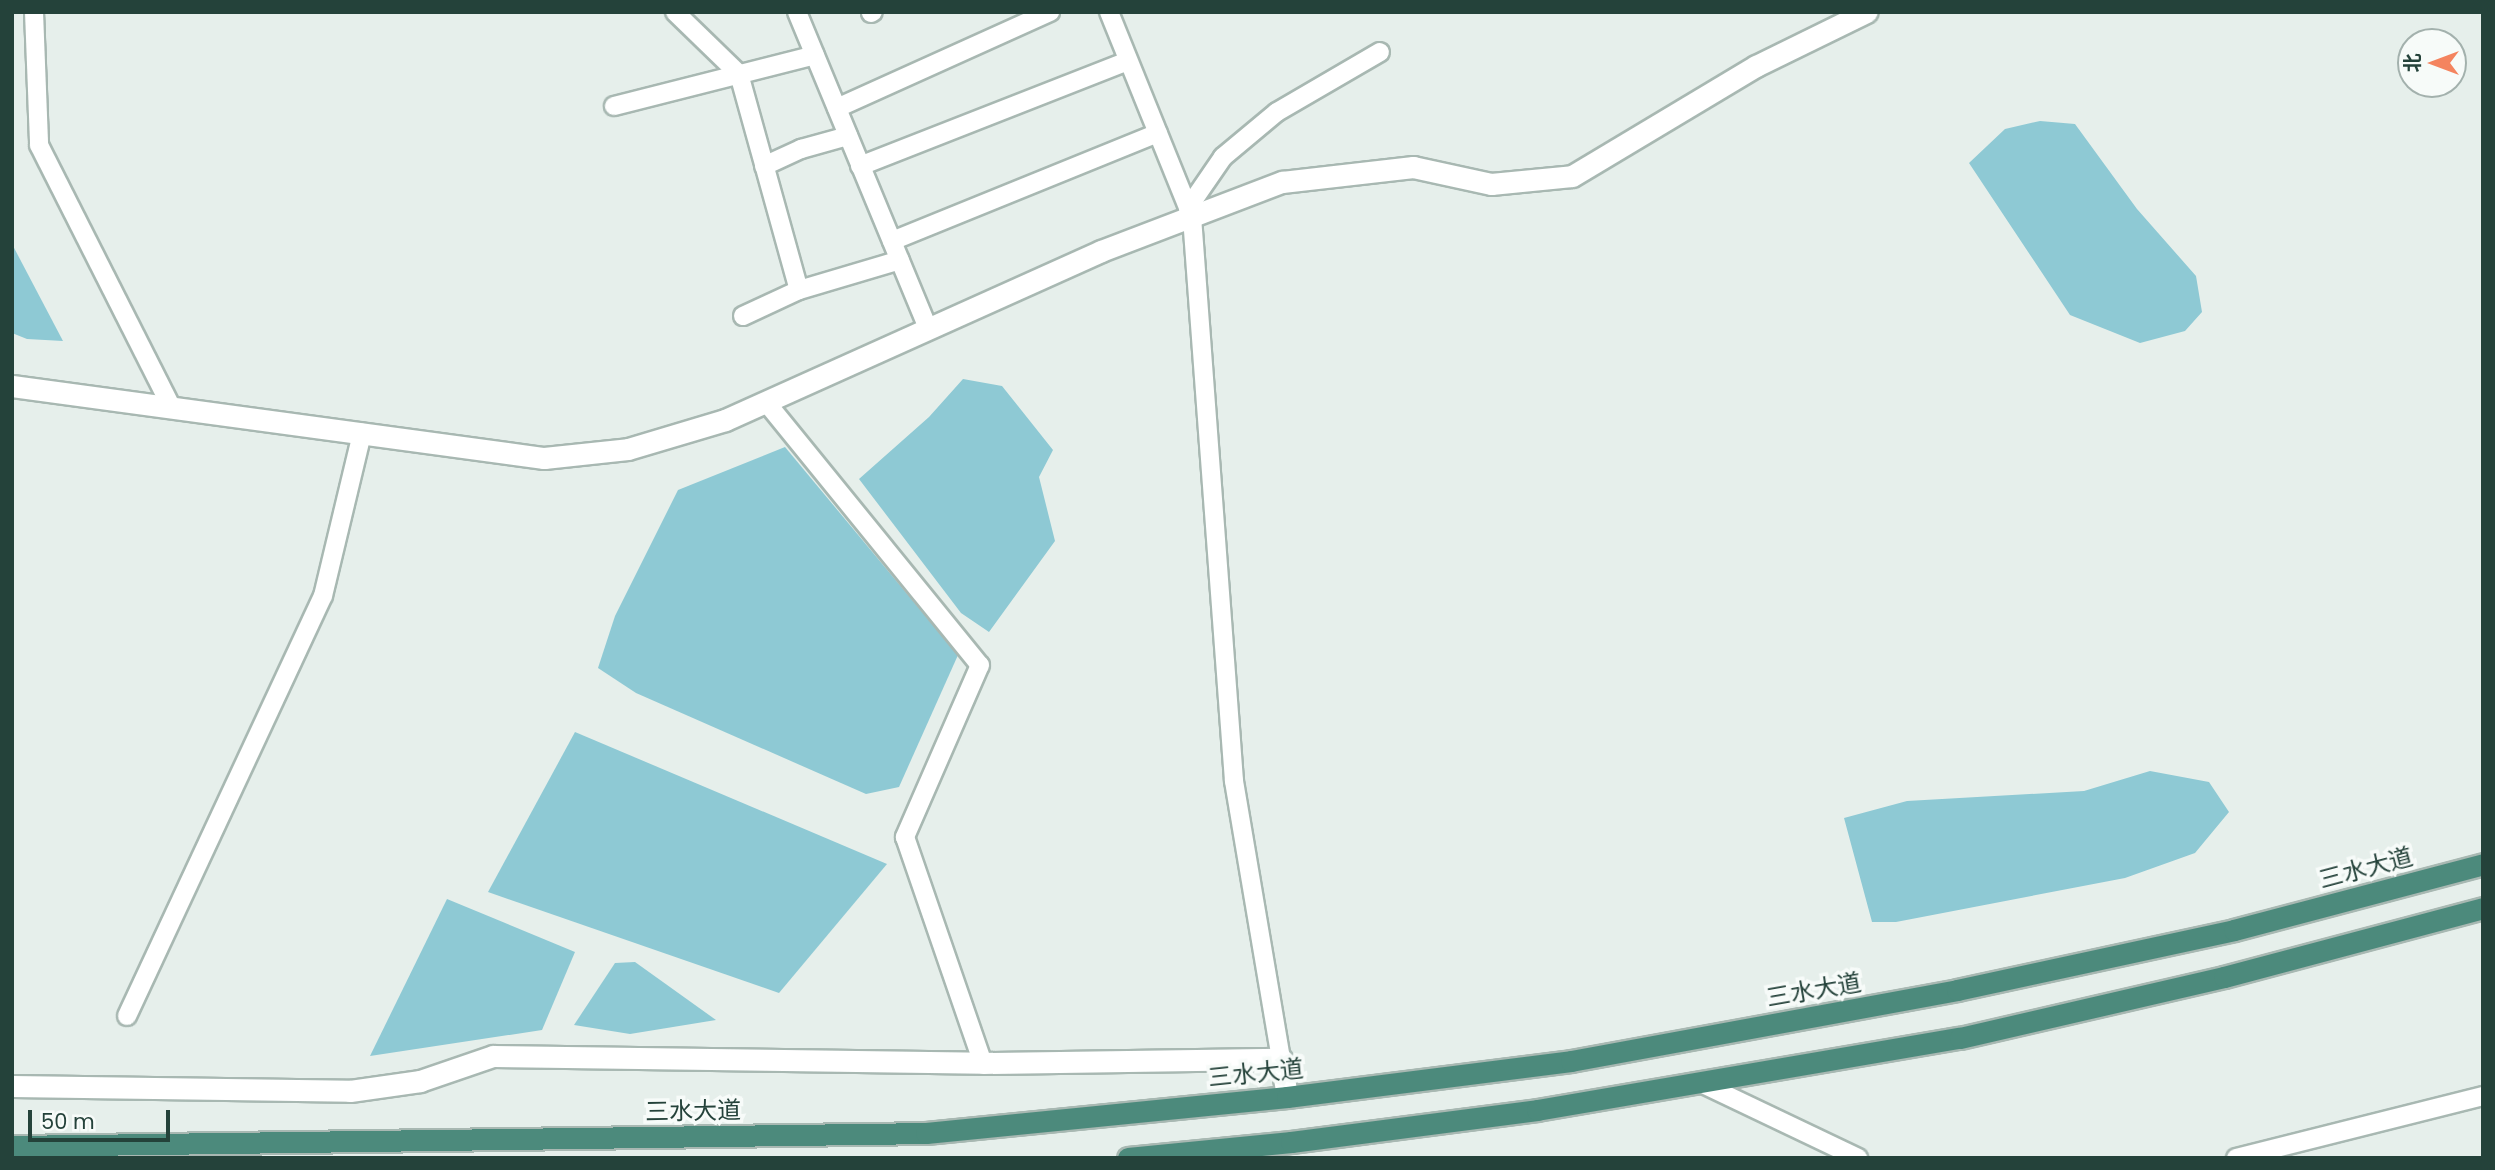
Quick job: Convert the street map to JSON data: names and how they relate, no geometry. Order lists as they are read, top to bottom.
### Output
{
  "streets": {
    "highway": ["三水大道"]
  },
  "scale_bar": "50 m",
  "north": "left"
}
